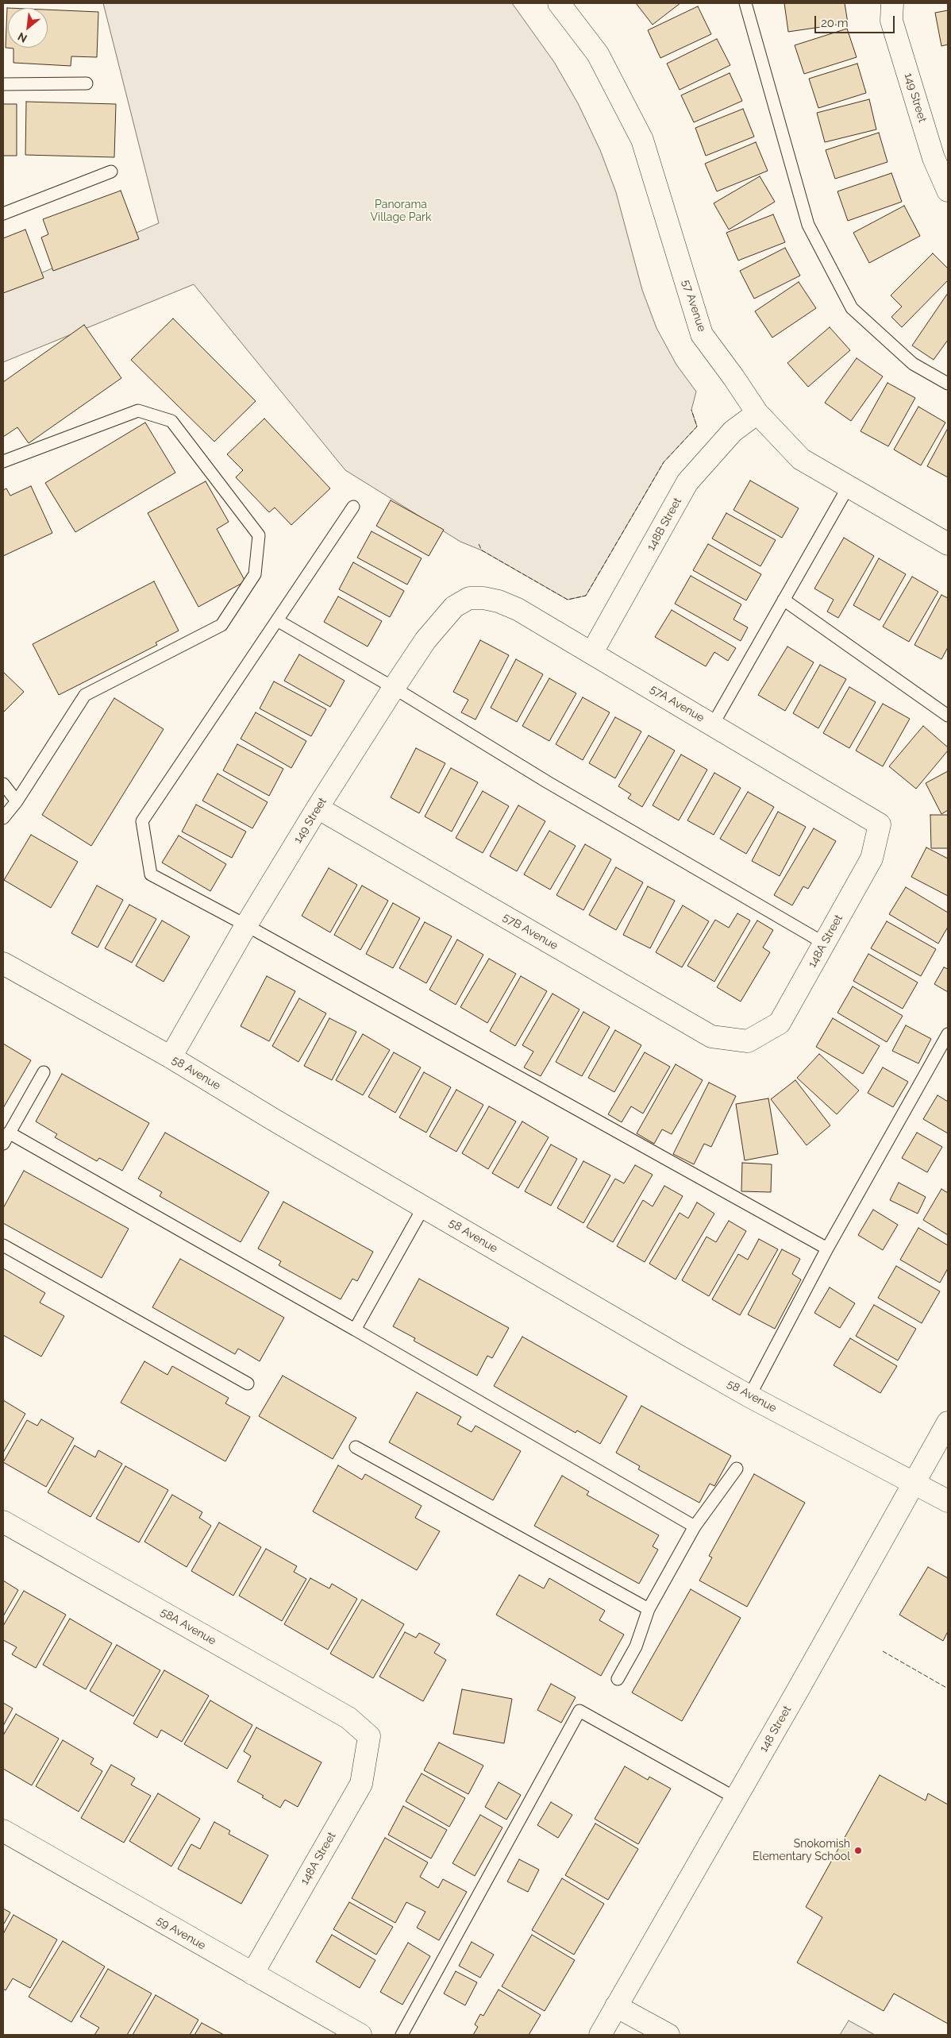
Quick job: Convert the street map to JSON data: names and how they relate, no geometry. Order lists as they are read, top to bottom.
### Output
{
  "streets": {
    "street": [
      "149 Street",
      "57 Avenue",
      "148B Street",
      "57A Avenue",
      "57B Avenue",
      "148A Street",
      "58 Avenue",
      "58A Avenue",
      "148 Street",
      "59 Avenue"
    ]
  },
  "crossings": [
    ["149 Street", "57A Avenue"],
    ["149 Street", "57B Avenue"],
    ["149 Street", "58 Avenue"],
    ["57 Avenue", "148B Street"],
    ["148B Street", "57A Avenue"],
    ["57A Avenue", "148A Street"],
    ["57B Avenue", "148A Street"],
    ["148A Street", "58A Avenue"],
    ["148A Street", "59 Avenue"],
    ["58 Avenue", "148 Street"]
  ],
  "parks": ["Panorama Village Park"],
  "places": ["Snokomish Elementary School"],
  "scale_bar": "20 m",
  "north": "bottom left"
}
